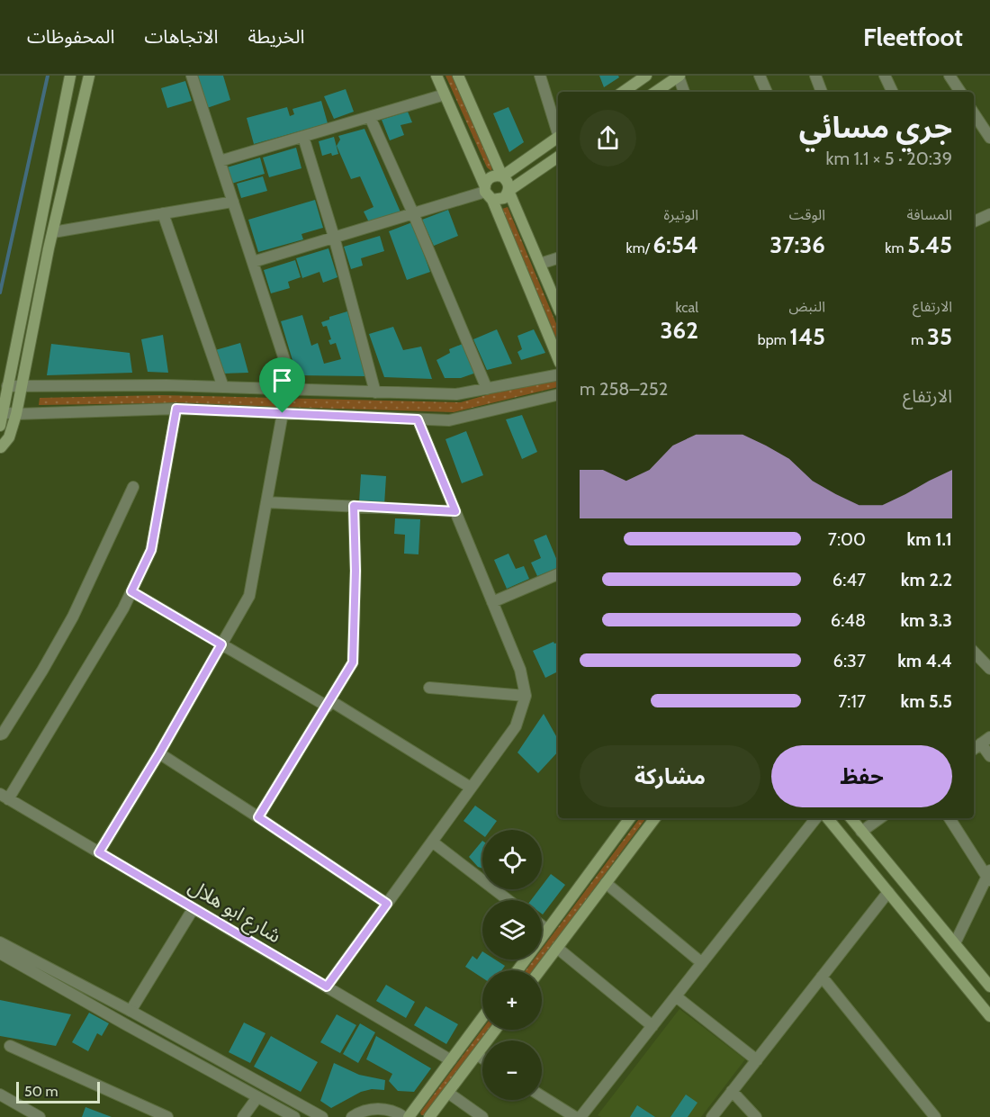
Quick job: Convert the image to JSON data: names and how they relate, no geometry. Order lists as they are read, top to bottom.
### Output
{
  "streets": {
    "street": ["شارع ابو هلال"]
  },
  "scale_bar": "50 m",
  "page": {
    "header": "Fleetfoot",
    "nav": ["الخريطة", "الاتجاهات", "المحفوظات"],
    "heading": ["جري مسائي", "20:39 · 5 × 1.1 km"],
    "stats": [
      ["المسافة", "5.45 km"],
      ["الوقت", "37:36"],
      ["الوتيرة", "6:54 /km"],
      ["الارتفاع", "35 m"],
      ["النبض", "145 bpm"],
      ["kcal", "362"]
    ],
    "chart": ["الارتفاع", "252–258 m"],
    "list": [
      {
        "name": "1.1 km",
        "note": "7:00"
      },
      {
        "name": "2.2 km",
        "note": "6:47"
      },
      {
        "name": "3.3 km",
        "note": "6:48"
      },
      {
        "name": "4.4 km",
        "note": "6:37"
      },
      {
        "name": "5.5 km",
        "note": "7:17"
      }
    ],
    "buttons": ["حفظ", "مشاركة"],
    "map_buttons": ["+", "−"],
    "scale": "50 m"
  }
}
